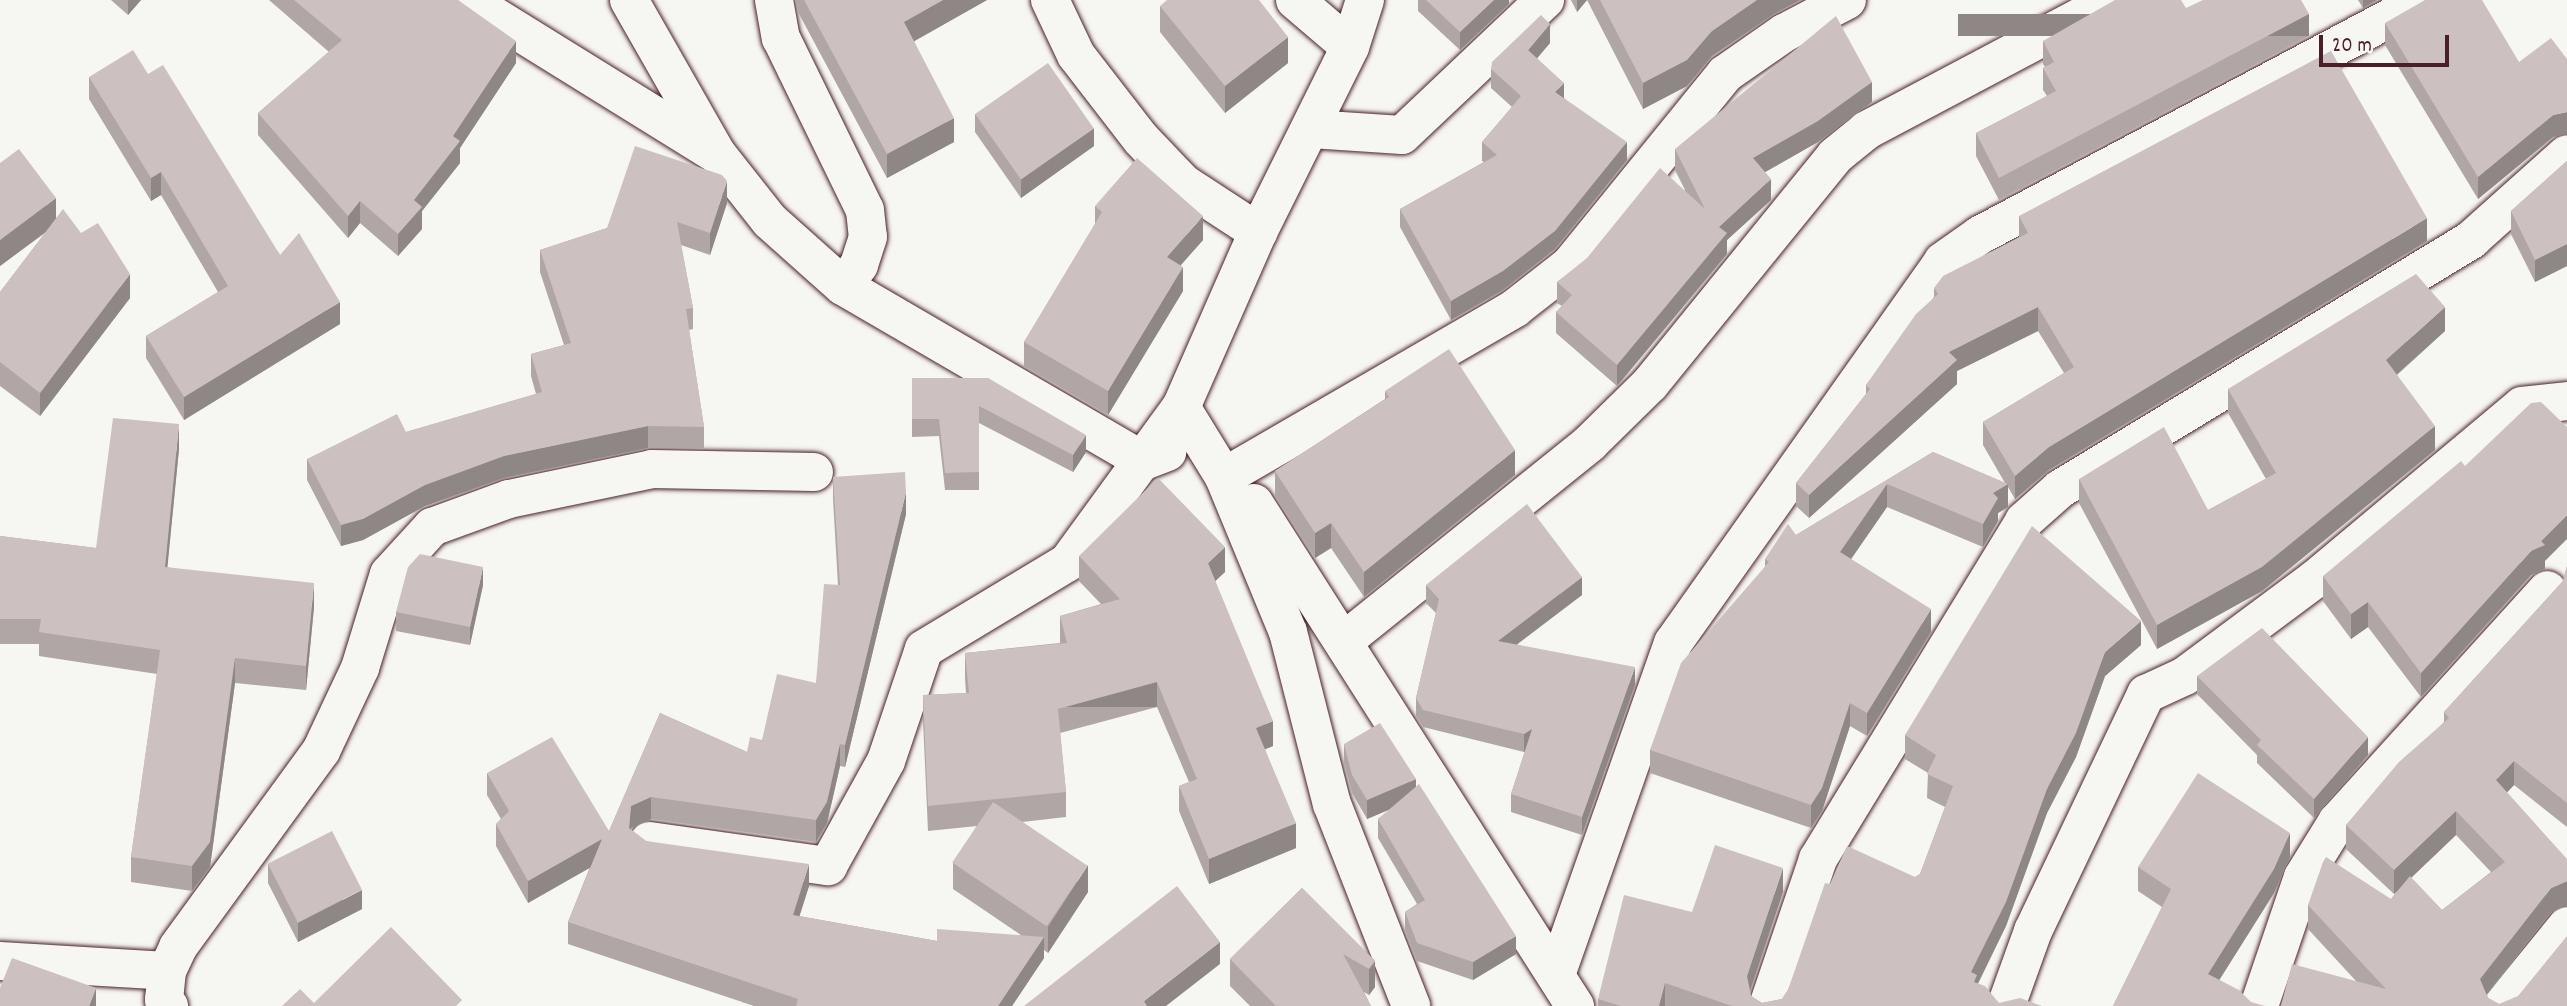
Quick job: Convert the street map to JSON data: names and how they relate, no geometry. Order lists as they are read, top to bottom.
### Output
{
  "scale_bar": "20 m"
}
